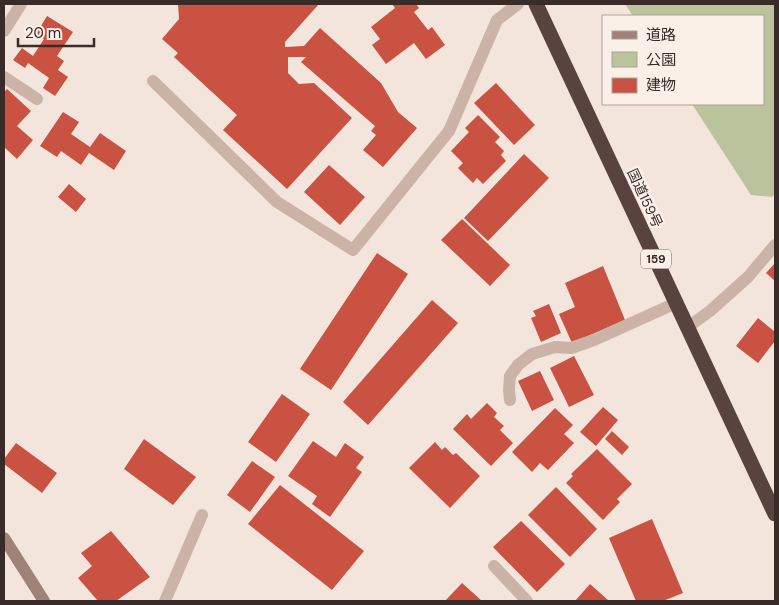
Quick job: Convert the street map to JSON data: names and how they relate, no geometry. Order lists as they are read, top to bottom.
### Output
{
  "streets": {
    "highway": ["国道159号", "159"]
  },
  "legend": ["道路", "公園", "建物"],
  "scale_bar": "20 m"
}
